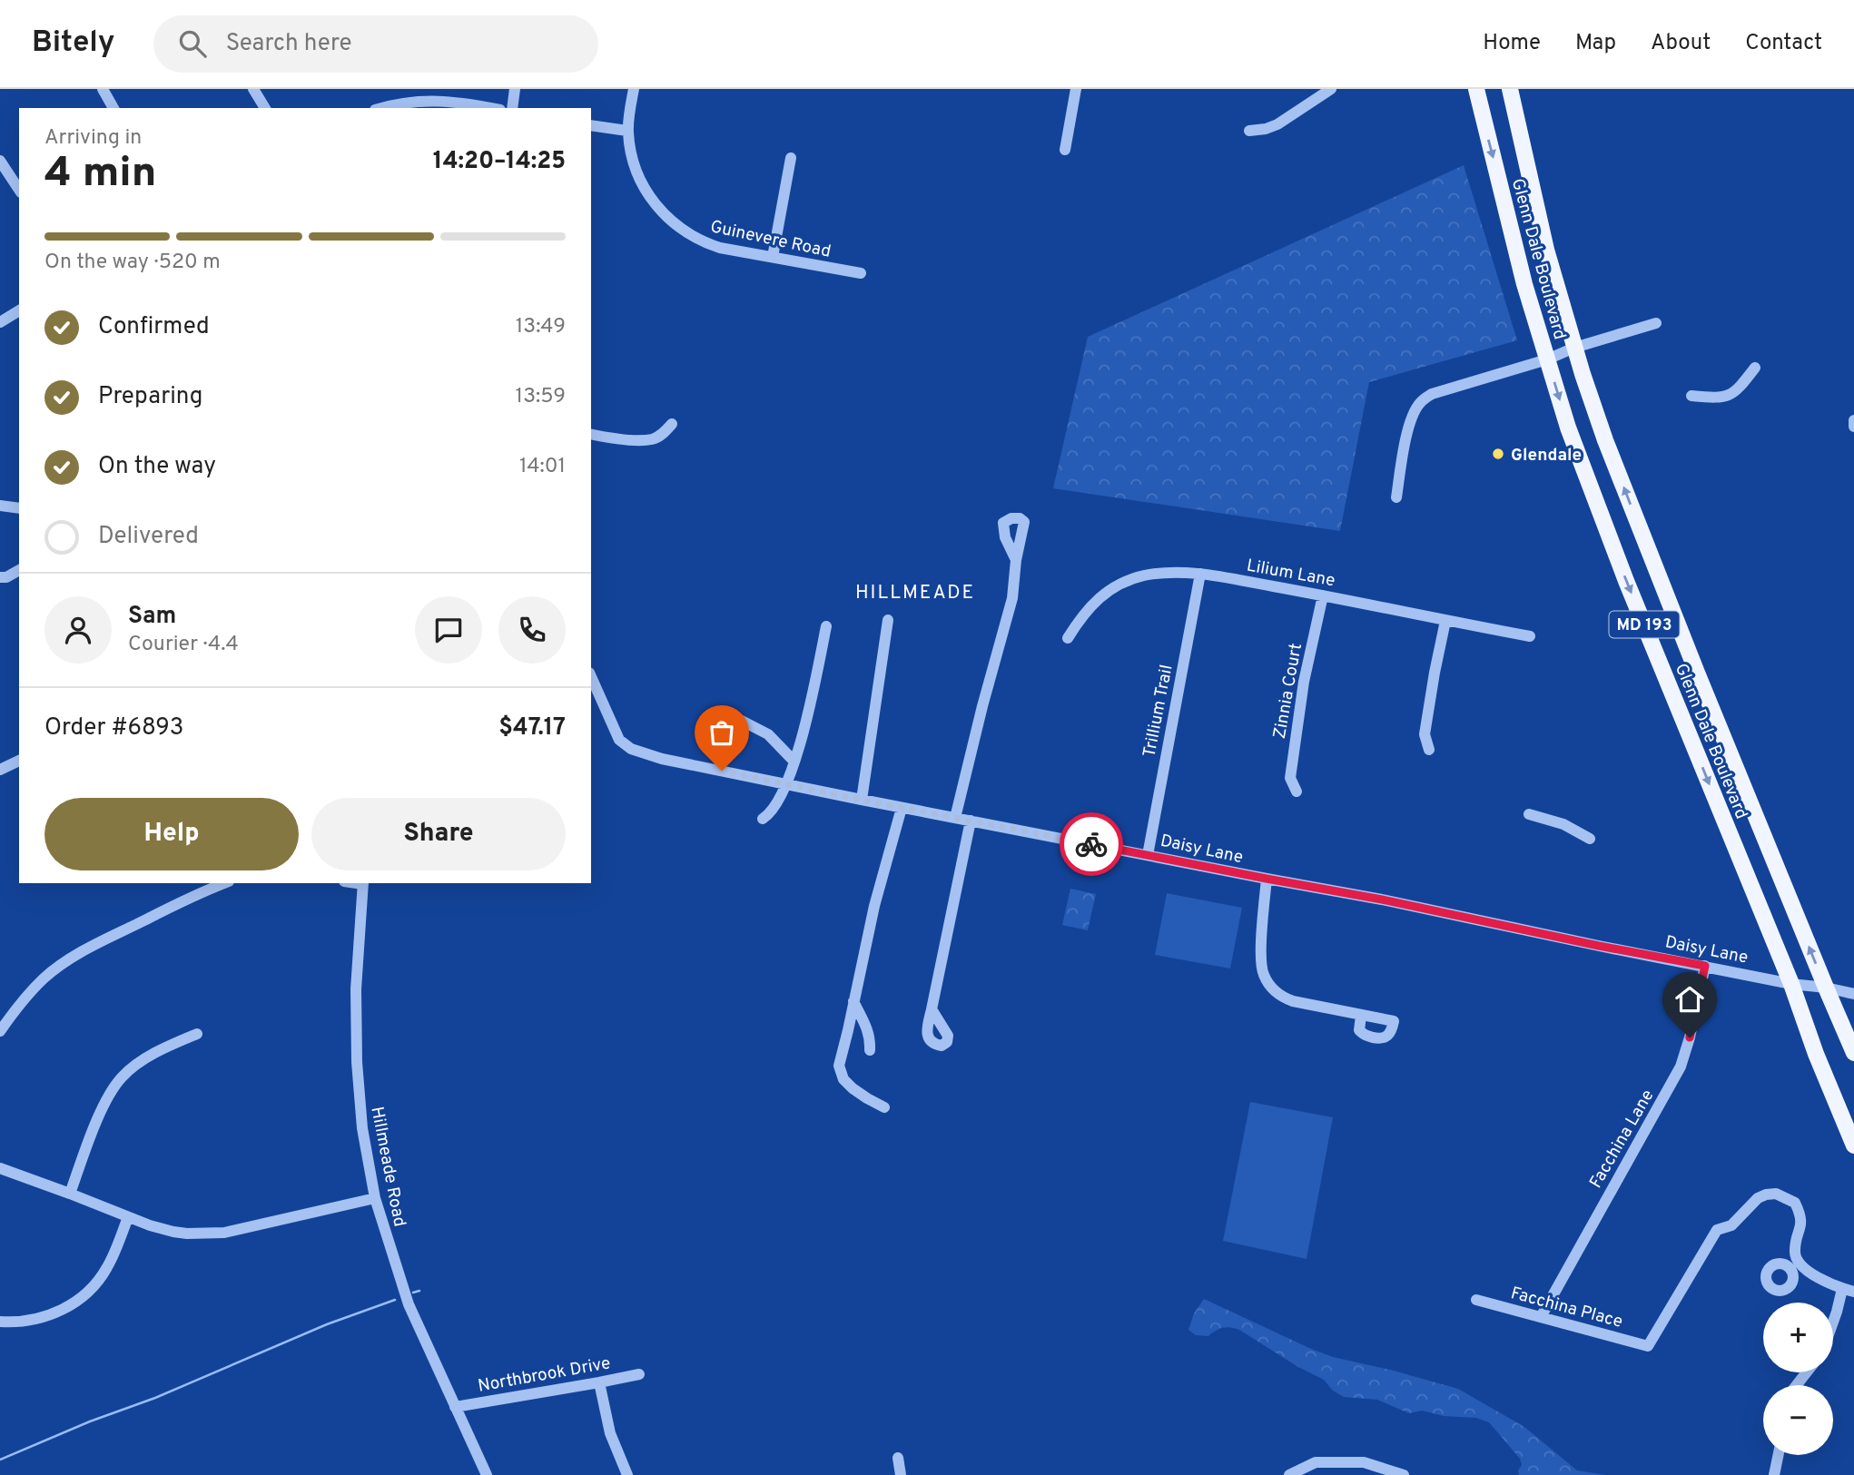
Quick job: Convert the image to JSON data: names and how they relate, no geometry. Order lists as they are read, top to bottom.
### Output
{
  "streets": {
    "main road": ["Glenn Dale Boulevard", "MD 193"],
    "street": [
      "Guinevere Road",
      "Lilium Lane",
      "Zinnia Court",
      "Trillium Trail",
      "Daisy Lane",
      "Facchina Lane",
      "Hillmeade Road",
      "Facchina Place",
      "Northbrook Drive"
    ]
  },
  "crossings": [
    ["Glenn Dale Boulevard", "Daisy Lane"],
    ["Lilium Lane", "Zinnia Court"],
    ["Lilium Lane", "Trillium Trail"],
    ["Trillium Trail", "Daisy Lane"],
    ["Daisy Lane", "Facchina Lane"],
    ["Facchina Lane", "Facchina Place"],
    ["Hillmeade Road", "Northbrook Drive"]
  ],
  "districts": ["HILLMEADE"],
  "places": ["Glendale"],
  "page": {
    "header": "Bitely",
    "search": "Search here",
    "nav": [
      "Home",
      "Map",
      "About",
      "Contact"
    ],
    "heading": ["4 min", "Arriving in", "14:20–14:25"],
    "panel": [
      "Sam",
      "Courier · 4.4",
      "Order #6893",
      "$47.17"
    ],
    "bar": "On the way · 520 m",
    "list": [
      ["Confirmed", "13:49"],
      ["Preparing", "13:59"],
      ["On the way", "14:01"],
      "Delivered"
    ],
    "buttons": ["Help", "Share"],
    "map_buttons": ["+", "−"]
  }
}
